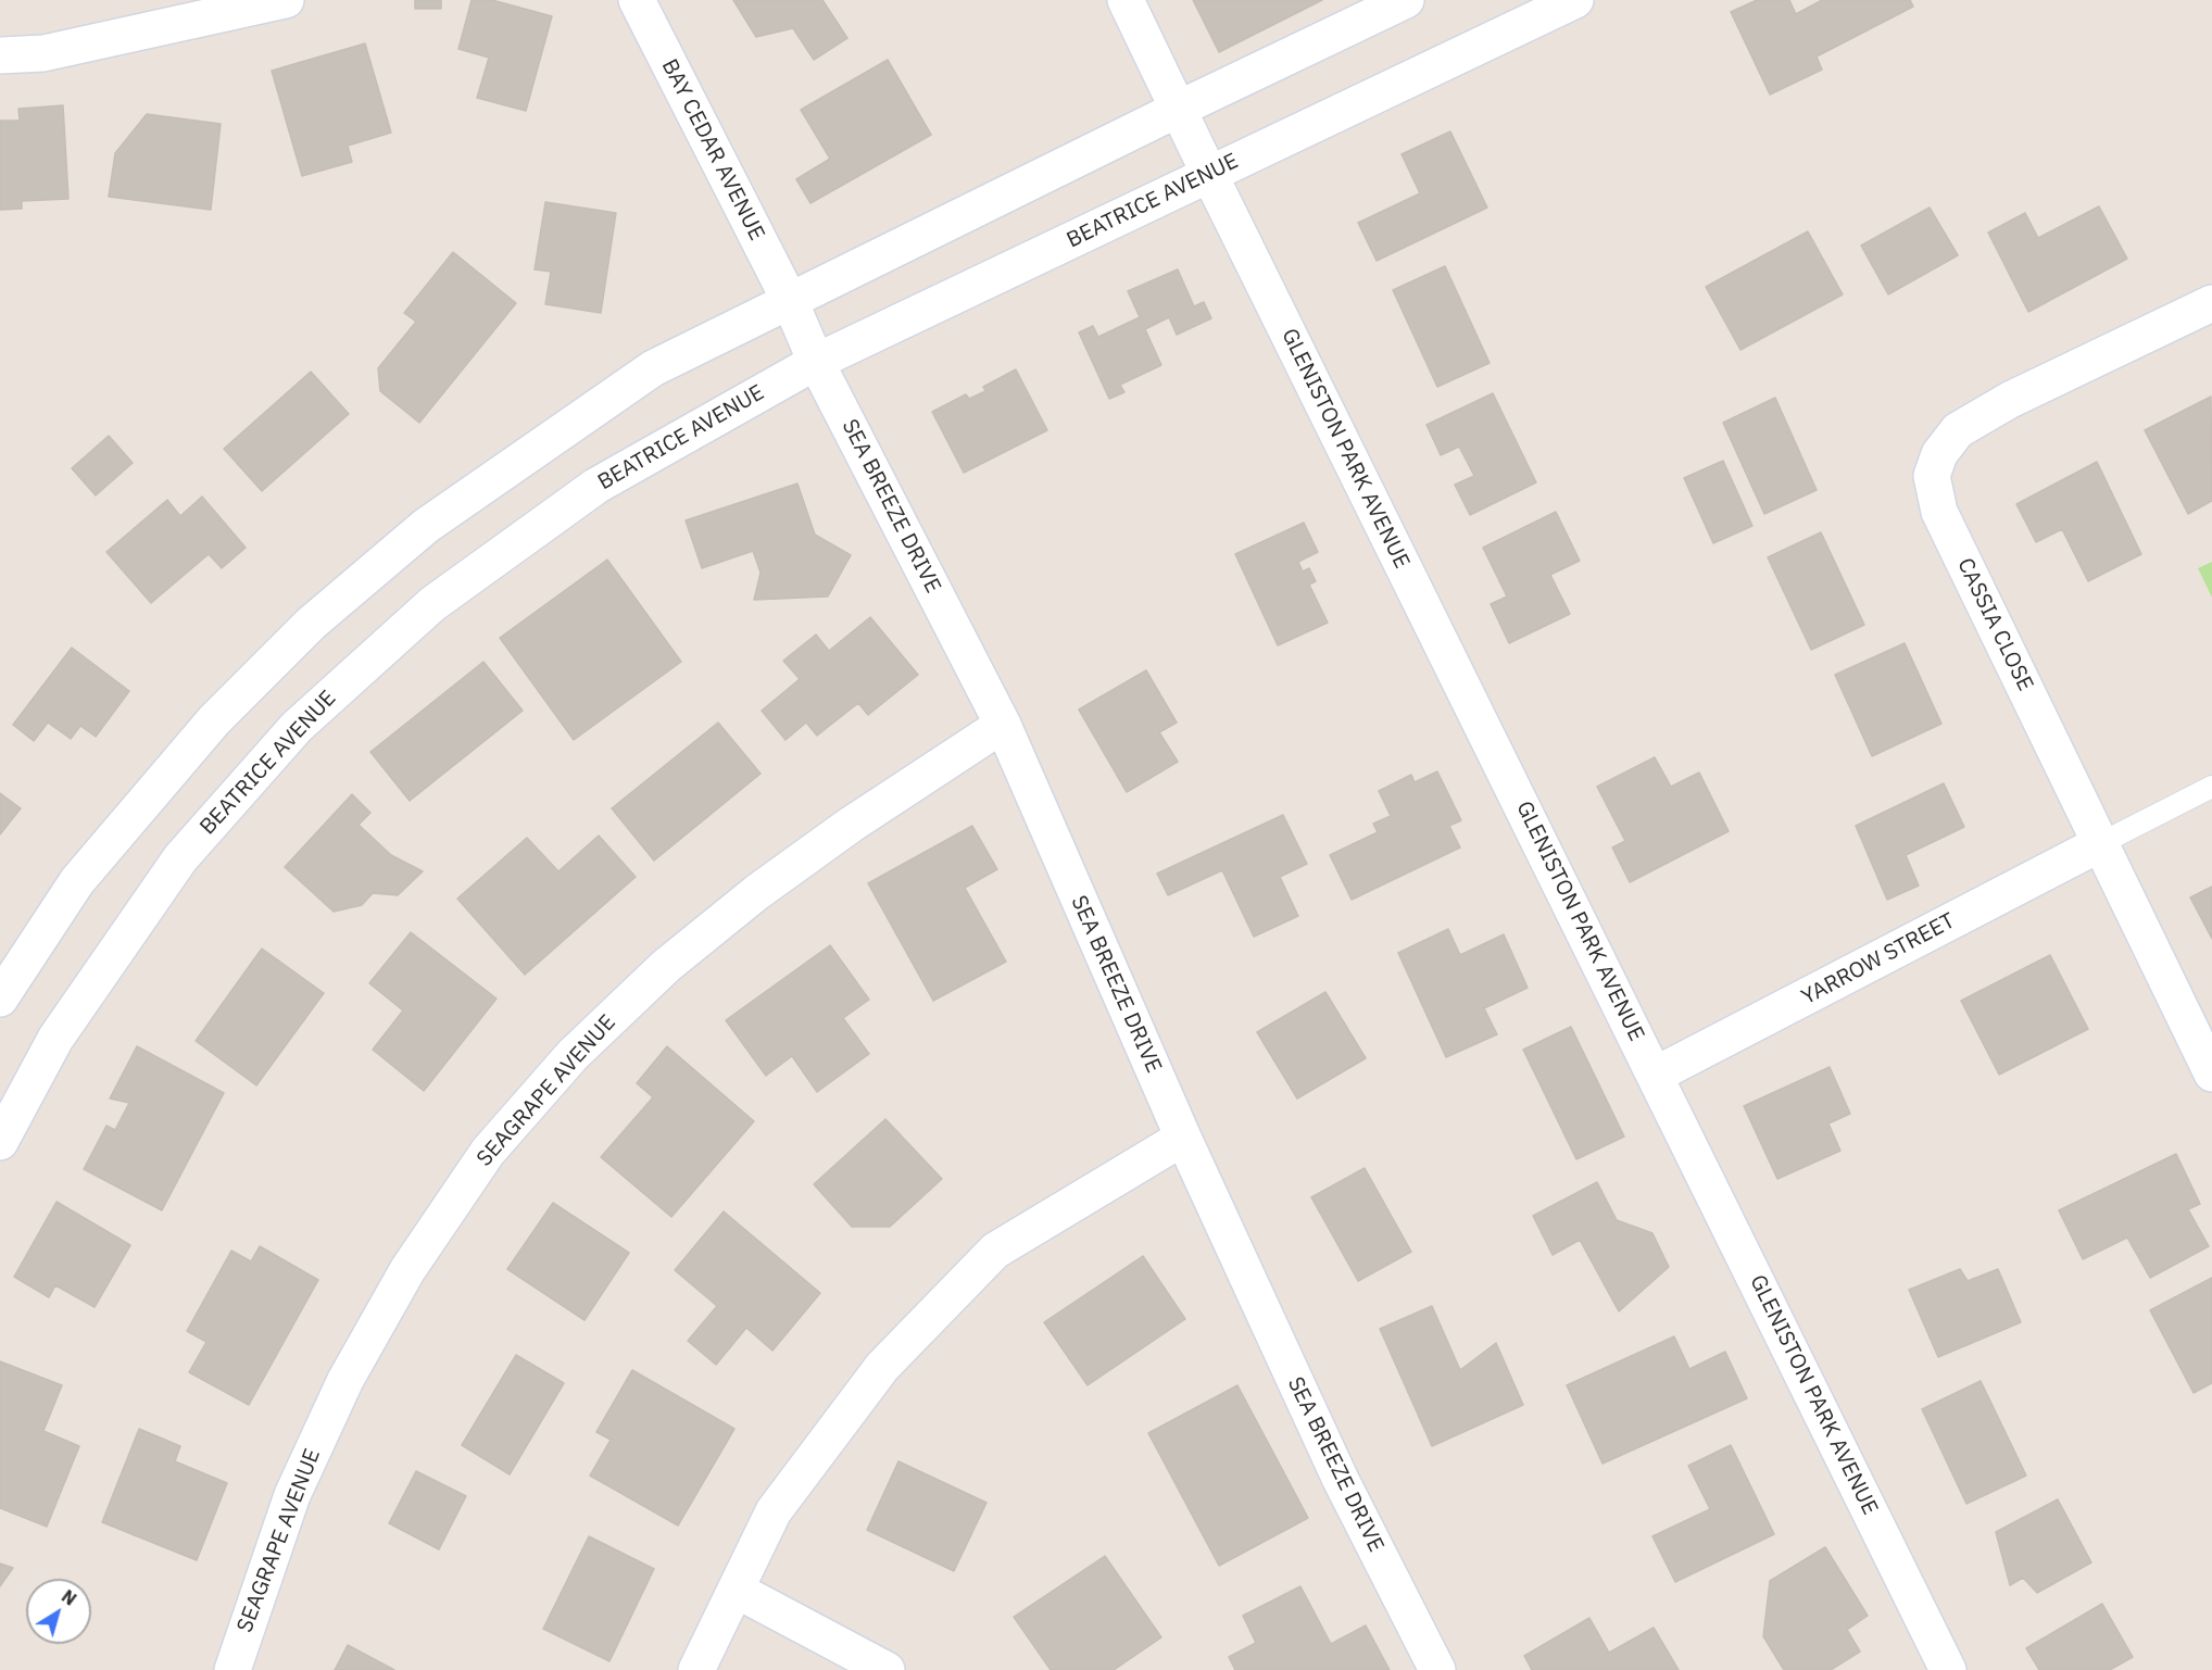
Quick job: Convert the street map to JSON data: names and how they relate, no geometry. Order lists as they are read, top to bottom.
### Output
{
  "streets": {
    "street": [
      "BAY CEDAR AVENUE",
      "BEATRICE AVENUE",
      "GLENISTON PARK AVENUE",
      "SEA BREEZE DRIVE",
      "CASSIA CLOSE",
      "YARROW STREET",
      "SEAGRAPE AVENUE"
    ]
  },
  "crossings": [
    ["BAY CEDAR AVENUE", "SEA BREEZE DRIVE"],
    ["BEATRICE AVENUE", "GLENISTON PARK AVENUE"],
    ["BEATRICE AVENUE", "SEA BREEZE DRIVE"],
    ["GLENISTON PARK AVENUE", "YARROW STREET"],
    ["SEA BREEZE DRIVE", "SEAGRAPE AVENUE"],
    ["CASSIA CLOSE", "YARROW STREET"]
  ],
  "north": "top right"
}
